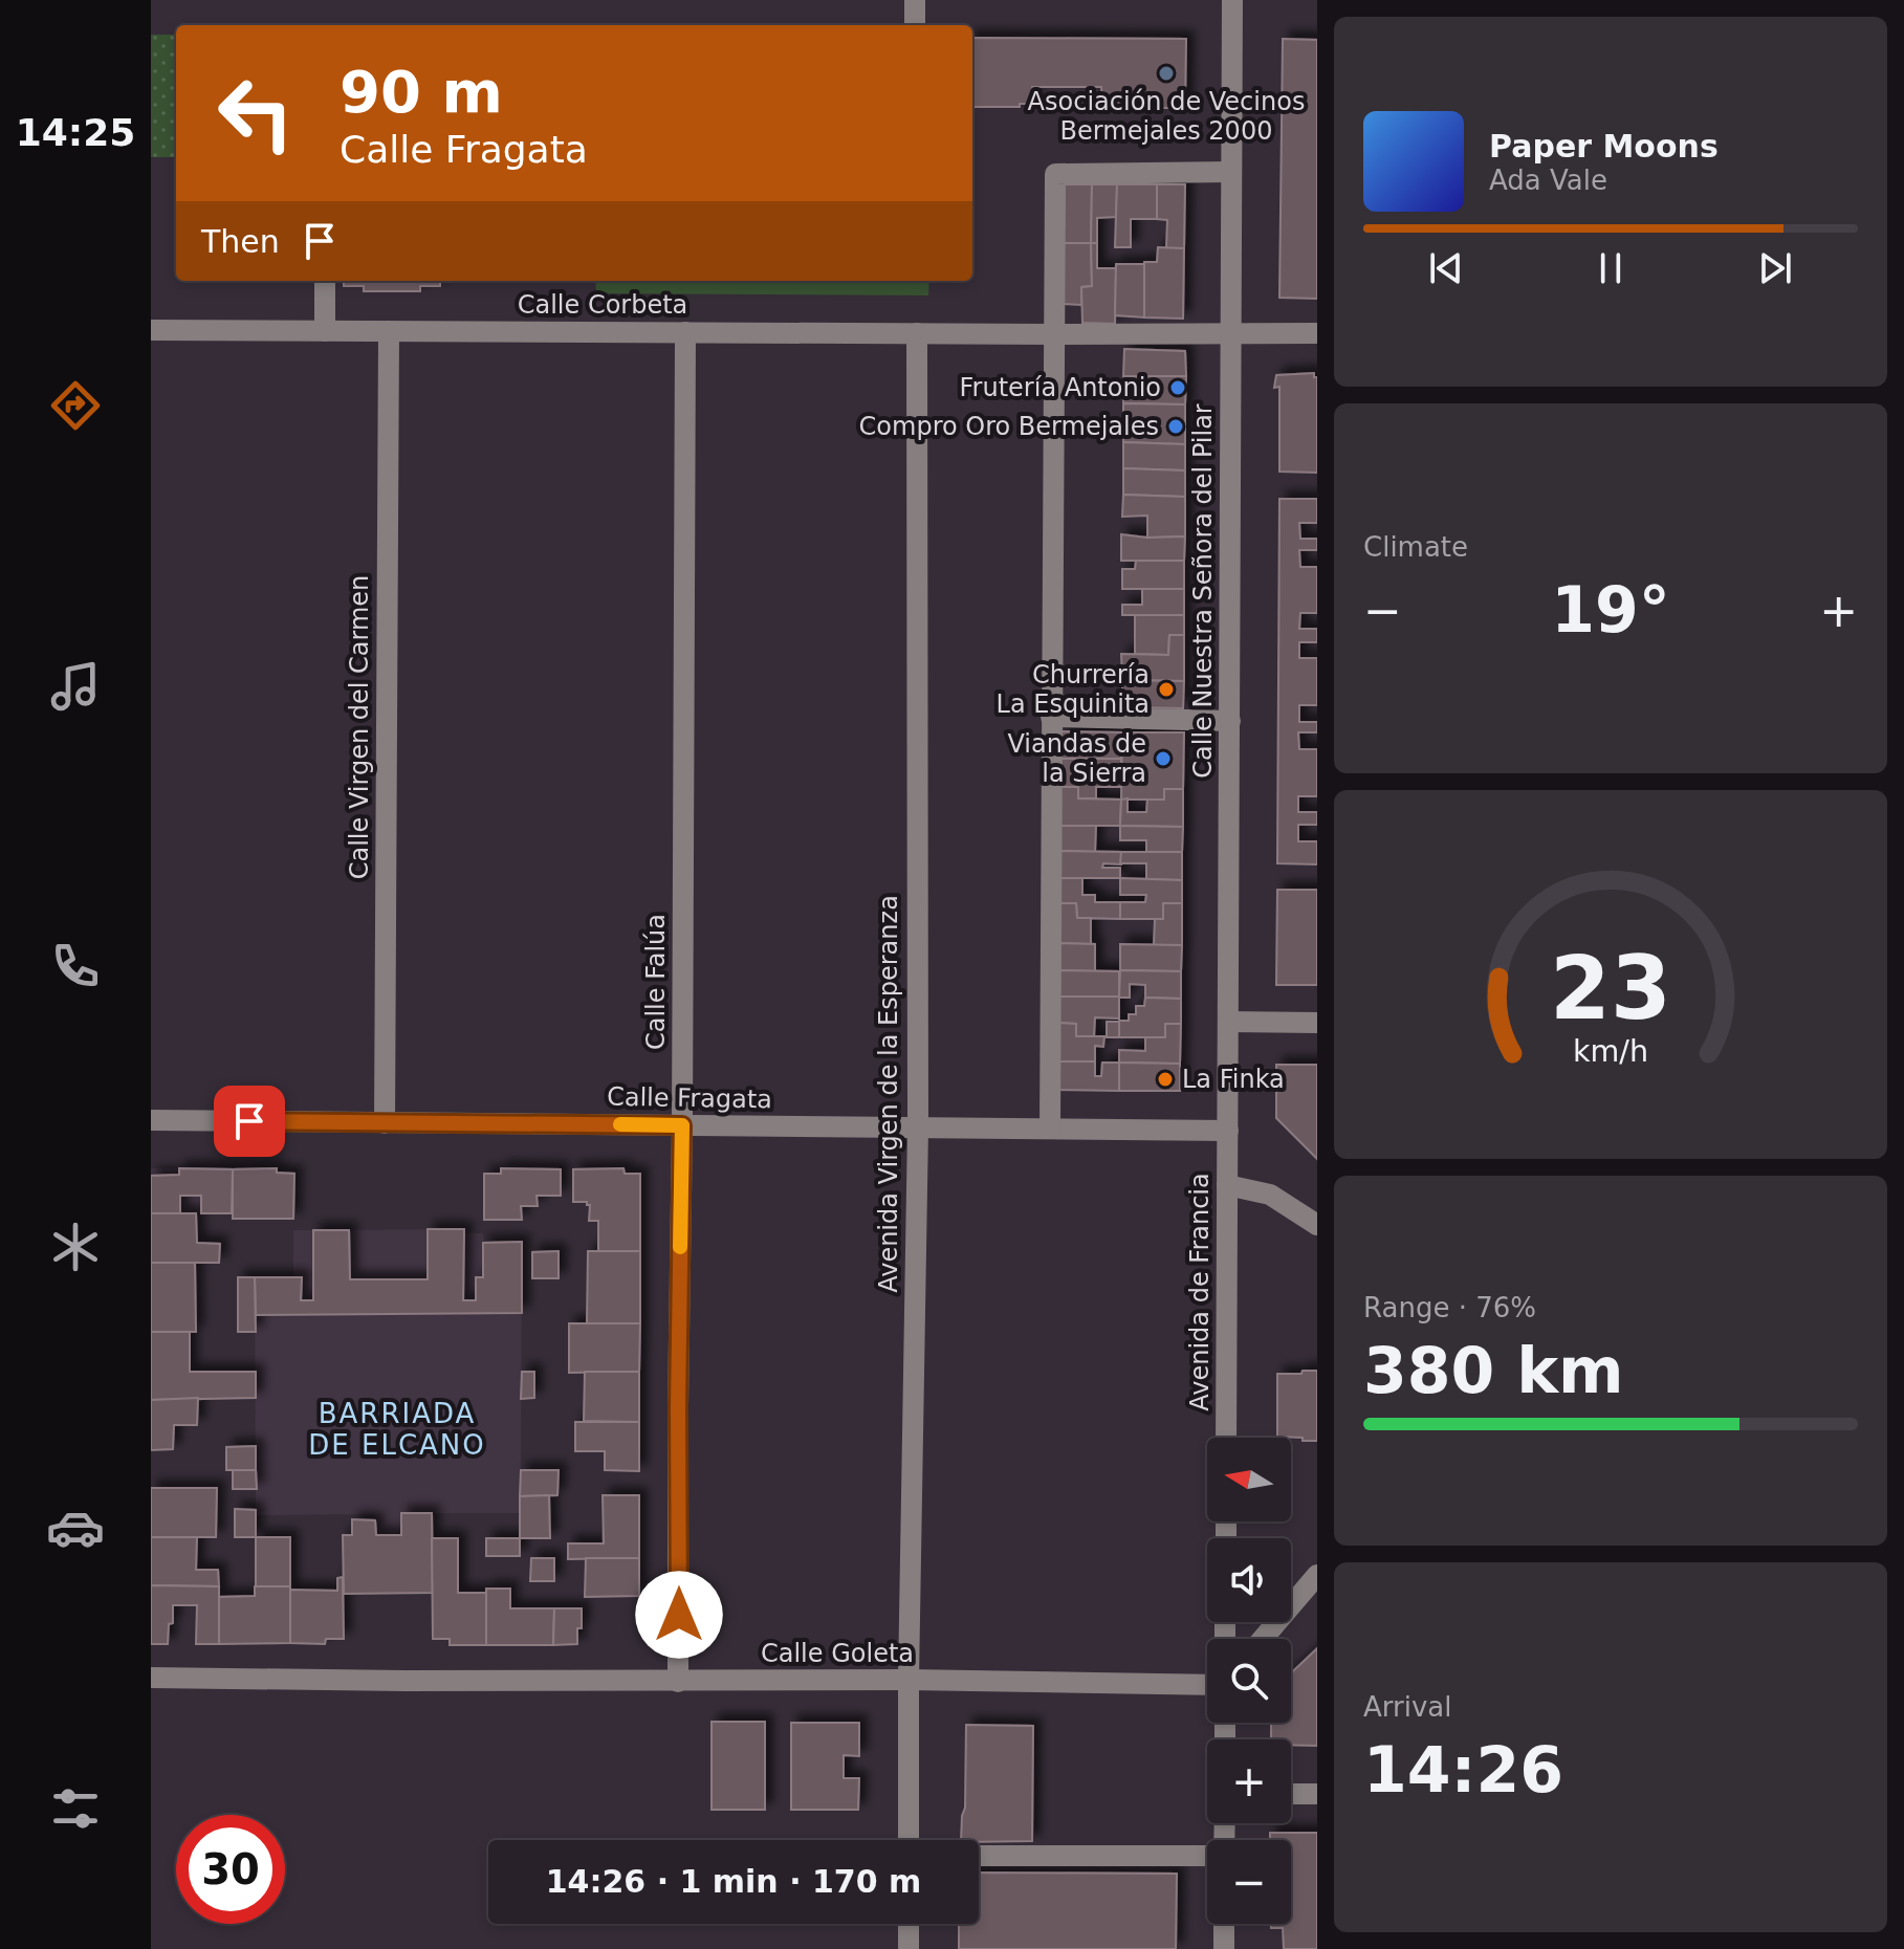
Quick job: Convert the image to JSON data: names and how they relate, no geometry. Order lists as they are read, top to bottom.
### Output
{
  "streets": {
    "street": [
      "Calle Corbeta",
      "Calle Nuestra Señora del Pilar",
      "Calle Virgen del Carmen",
      "Calle Falúa",
      "Avenida Virgen de la Esperanza",
      "Calle Fragata",
      "Avenida de Francia",
      "Calle Goleta"
    ]
  },
  "crossings": [
    ["Calle Corbeta", "Calle Nuestra Señora del Pilar"],
    ["Calle Corbeta", "Calle Virgen del Carmen"],
    ["Calle Corbeta", "Calle Falúa"],
    ["Calle Corbeta", "Avenida Virgen de la Esperanza"],
    ["Calle Nuestra Señora del Pilar", "Calle Fragata"],
    ["Calle Nuestra Señora del Pilar", "Avenida de Francia"],
    ["Calle Virgen del Carmen", "Calle Fragata"],
    ["Calle Falúa", "Calle Fragata"],
    ["Calle Falúa", "Calle Goleta"],
    ["Avenida Virgen de la Esperanza", "Calle Fragata"],
    ["Avenida Virgen de la Esperanza", "Calle Goleta"],
    ["Calle Fragata", "Avenida de Francia"]
  ],
  "districts": ["BARRIADA DE ELCANO"],
  "places": [
    "Asociación de Vecinos Bermejales 2000",
    "Frutería Antonio",
    "Compro Oro Bermejales",
    "Churrería La Esquinita",
    "Viandas de la Sierra",
    "La Finka"
  ],
  "north": "left",
  "page": {
    "tabs": "14:25",
    "turn": ["90 m", "Calle Fragata"],
    "song": ["Paper Moons", "Ada Vale"],
    "then": "Then",
    "tile": [
      "Climate",
      ["Range · 76%", "380 km"],
      ["Arrival", "14:26"]
    ],
    "heat": ["−", "19°", "+"],
    "map_buttons": ["+", "−"],
    "limit": "30",
    "trip": "14:26 · 1 min · 170 m",
    "gauge": ["23", "km/h"]
  }
}
